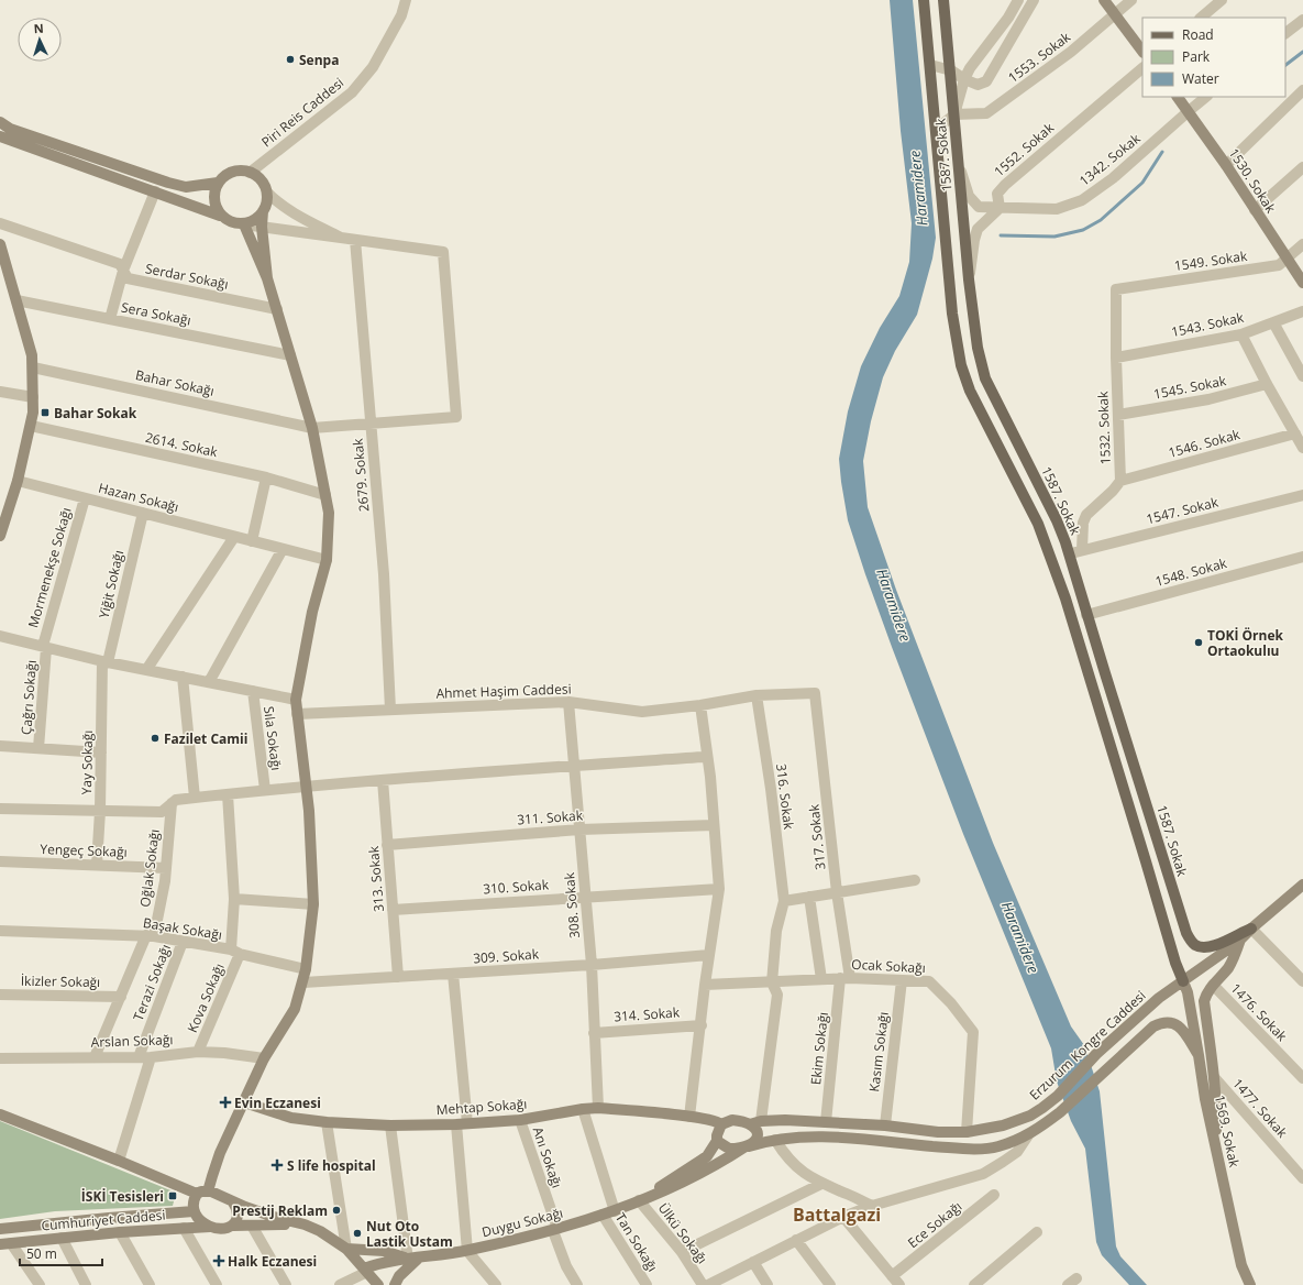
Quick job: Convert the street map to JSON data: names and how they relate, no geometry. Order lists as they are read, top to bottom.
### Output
{
  "streets": {
    "main road": ["1587. Sokak"],
    "street": [
      "1553. Sokak",
      "Piri Reis Caddesi",
      "1552. Sokak",
      "1342. Sokak",
      "1530. Sokak",
      "1549. Sokak",
      "Serdar Sokağı",
      "Sera Sokağı",
      "1543. Sokak",
      "Bahar Sokağı",
      "1545. Sokak",
      "1532. Sokak",
      "1546. Sokak",
      "2614. Sokak",
      "2679. Sokak",
      "Hazan Sokağı",
      "1547. Sokak",
      "Mormenekşe Sokağı",
      "1548. Sokak",
      "Yiğit Sokağı",
      "Ahmet Haşim Caddesi",
      "Çağrı Sokağı",
      "Sıla Sokağı",
      "Yay Sokağı",
      "316. Sokak",
      "311. Sokak",
      "317. Sokak",
      "Yengeç Sokağı",
      "Oğlak Sokağı",
      "313. Sokak",
      "310. Sokak",
      "308. Sokak",
      "Başak Sokağı",
      "309. Sokak",
      "Ocak Sokağı",
      "İkizler Sokağı",
      "Terazi Sokağı",
      "Kova Sokağı",
      "1476. Sokak",
      "314. Sokak",
      "Arslan Sokağı",
      "Erzurum Kongre Caddesi",
      "Ekim Sokağı",
      "Kasım Sokağı",
      "Mehtap Sokağı",
      "1477. Sokak",
      "1569. Sokak",
      "Anı Sokağı",
      "Cumhuriyet Caddesi",
      "Duygu Sokağı",
      "Ece Sokağı",
      "Ülkü Sokağı",
      "Tan Sokağı"
    ]
  },
  "crossings": [
    ["1553. Sokak", "1587. Sokak"],
    ["1552. Sokak", "1342. Sokak"],
    ["1587. Sokak", "1342. Sokak"],
    ["1587. Sokak", "1547. Sokak"],
    ["1587. Sokak", "1548. Sokak"],
    ["1587. Sokak", "Erzurum Kongre Caddesi"],
    ["1587. Sokak", "1569. Sokak"],
    ["1342. Sokak", "1530. Sokak"],
    ["1530. Sokak", "1549. Sokak"],
    ["1549. Sokak", "1532. Sokak"],
    ["1543. Sokak", "1532. Sokak"],
    ["Bahar Sokağı", "2679. Sokak"],
    ["1545. Sokak", "1532. Sokak"],
    ["1532. Sokak", "1546. Sokak"],
    ["1532. Sokak", "1547. Sokak"],
    ["2679. Sokak", "Ahmet Haşim Caddesi"],
    ["Hazan Sokağı", "Mormenekşe Sokağı"],
    ["Hazan Sokağı", "Yiğit Sokağı"],
    ["Mormenekşe Sokağı", "Çağrı Sokağı"],
    ["Yiğit Sokağı", "Yay Sokağı"],
    ["Ahmet Haşim Caddesi", "316. Sokak"],
    ["Ahmet Haşim Caddesi", "317. Sokak"],
    ["Ahmet Haşim Caddesi", "308. Sokak"],
    ["Yay Sokağı", "Yengeç Sokağı"],
    ["311. Sokak", "313. Sokak"],
    ["311. Sokak", "308. Sokak"],
    ["317. Sokak", "Ocak Sokağı"],
    ["317. Sokak", "Ekim Sokağı"],
    ["Yengeç Sokağı", "Oğlak Sokağı"],
    ["Oğlak Sokağı", "Başak Sokağı"],
    ["Oğlak Sokağı", "İkizler Sokağı"],
    ["Oğlak Sokağı", "Arslan Sokağı"],
    ["313. Sokak", "310. Sokak"],
    ["313. Sokak", "309. Sokak"],
    ["310. Sokak", "308. Sokak"],
    ["308. Sokak", "309. Sokak"],
    ["308. Sokak", "314. Sokak"],
    ["308. Sokak", "Mehtap Sokağı"],
    ["Başak Sokağı", "Terazi Sokağı"],
    ["Başak Sokağı", "Kova Sokağı"],
    ["Ocak Sokağı", "Erzurum Kongre Caddesi"],
    ["Ocak Sokağı", "Ekim Sokağı"],
    ["Ocak Sokağı", "Kasım Sokağı"],
    ["Terazi Sokağı", "Arslan Sokağı"],
    ["Kova Sokağı", "Arslan Sokağı"],
    ["Erzurum Kongre Caddesi", "Ekim Sokağı"],
    ["Erzurum Kongre Caddesi", "Kasım Sokağı"],
    ["Erzurum Kongre Caddesi", "Mehtap Sokağı"],
    ["Erzurum Kongre Caddesi", "1569. Sokak"],
    ["Mehtap Sokağı", "Anı Sokağı"],
    ["Anı Sokağı", "Duygu Sokağı"],
    ["Duygu Sokağı", "Ülkü Sokağı"],
    ["Duygu Sokağı", "Tan Sokağı"]
  ],
  "districts": ["Battalgazi"],
  "water": ["Haramidere"],
  "places": {
    "other": [
      "Senpa",
      "TOKİ Örnek Ortaokulıu",
      "Fazilet Camii",
      "Prestij Reklam",
      "Nut Oto Lastik Ustam"
    ],
    "transit": ["Bahar Sokak", "İSKİ Tesisleri"],
    "health": ["Evin Eczanesi", "S life hospital", "Halk Eczanesi"]
  },
  "legend": ["Road", "Park", "Water"],
  "scale_bar": "50 m",
  "north": "top"
}
